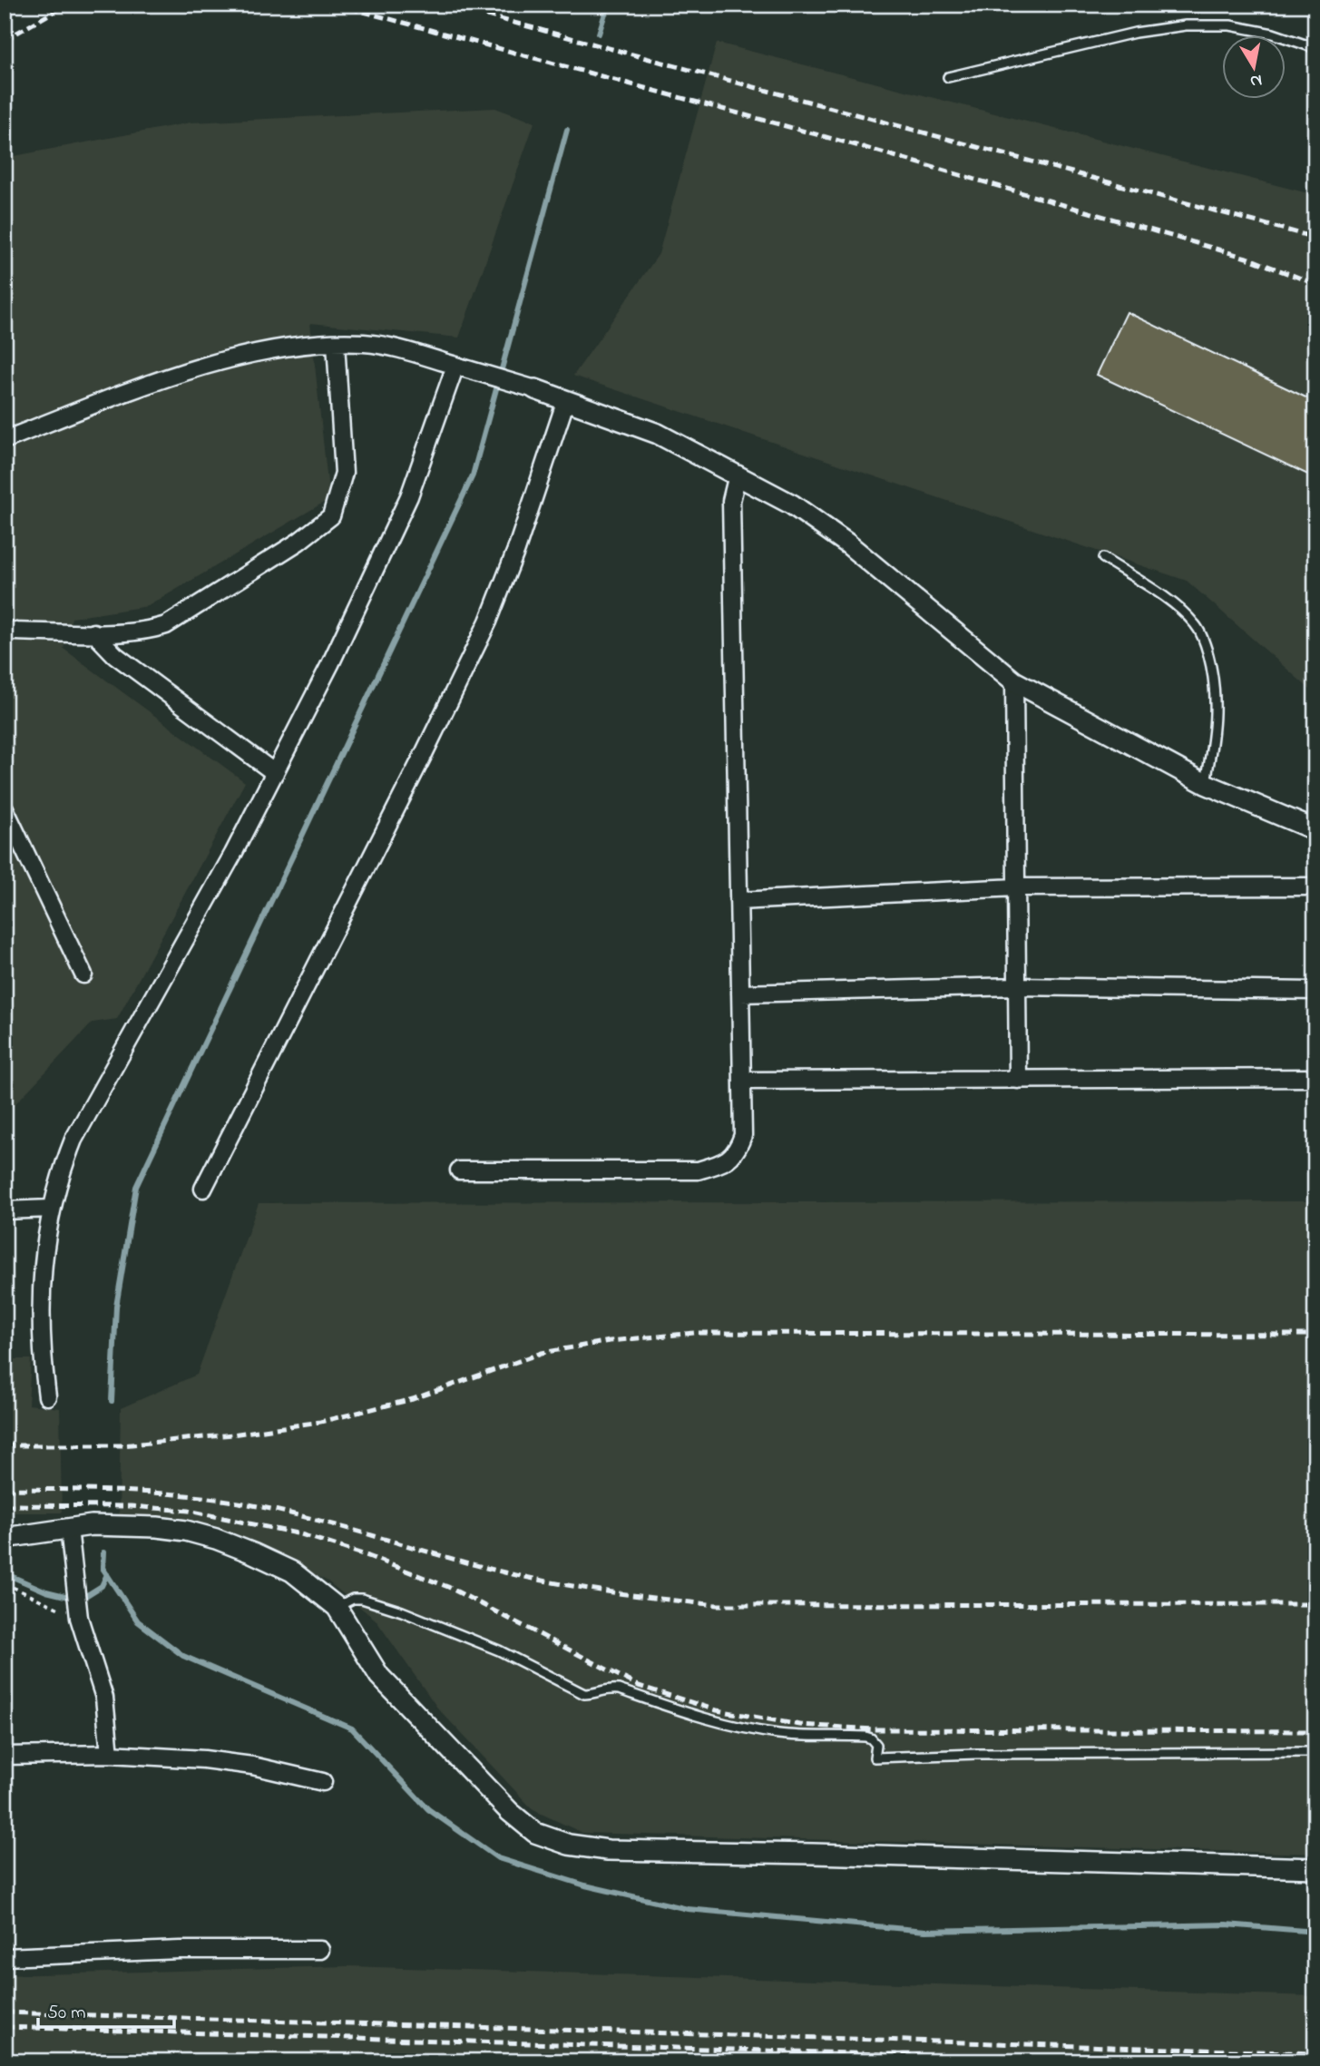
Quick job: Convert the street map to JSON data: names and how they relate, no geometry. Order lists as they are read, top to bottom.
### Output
{
  "scale_bar": "50 m",
  "north": "bottom"
}
